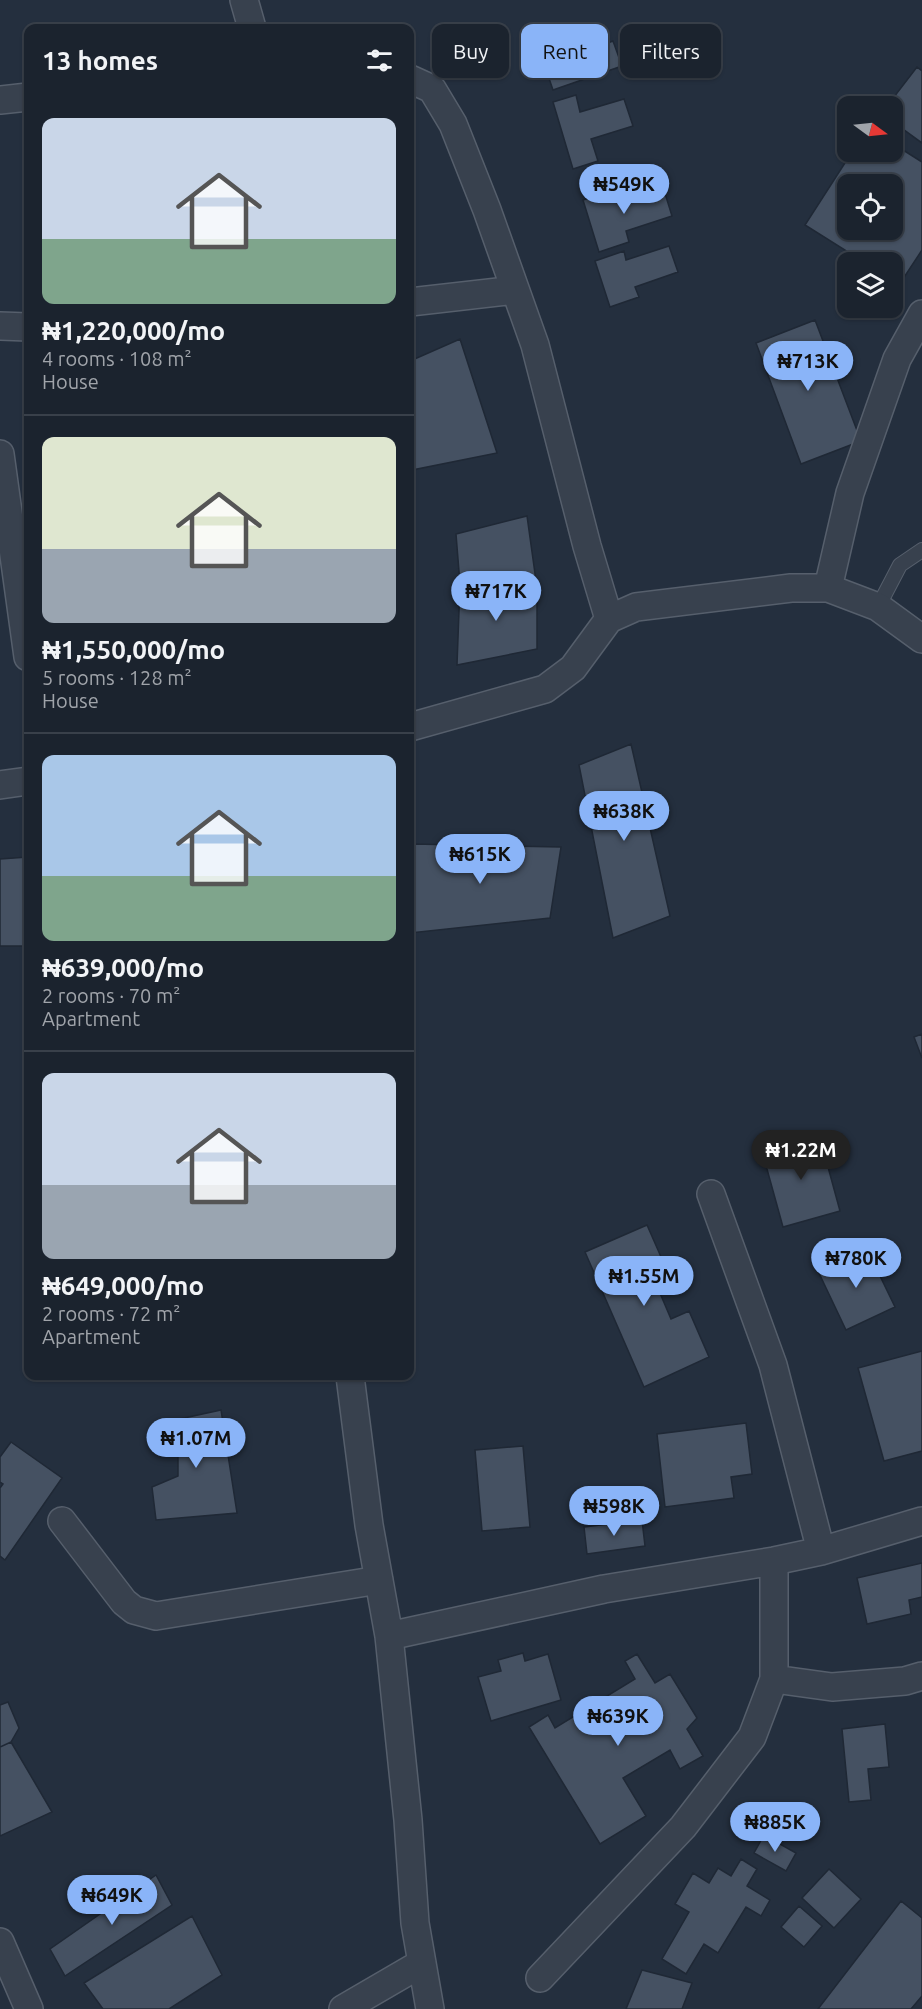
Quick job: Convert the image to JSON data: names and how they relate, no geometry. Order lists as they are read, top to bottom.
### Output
{
  "north": "right",
  "page": {
    "chip": ["Buy", "Rent", "Filters"],
    "heading": "13 homes",
    "list": [
      {
        "name": "₦1,220,000/mo",
        "note": "4 rooms · 108 m² · House"
      },
      {
        "name": "₦1,550,000/mo",
        "note": "5 rooms · 128 m² · House"
      },
      {
        "name": "₦639,000/mo",
        "note": "2 rooms · 70 m² · Apartment"
      },
      {
        "name": "₦649,000/mo",
        "note": "2 rooms · 72 m² · Apartment"
      }
    ],
    "price": [
      "₦549K",
      "₦713K",
      "₦717K",
      "₦638K",
      "₦615K",
      "₦1.22M",
      "₦780K",
      "₦1.55M",
      "₦1.07M",
      "₦598K",
      "₦639K",
      "₦885K",
      "₦649K"
    ]
  }
}
